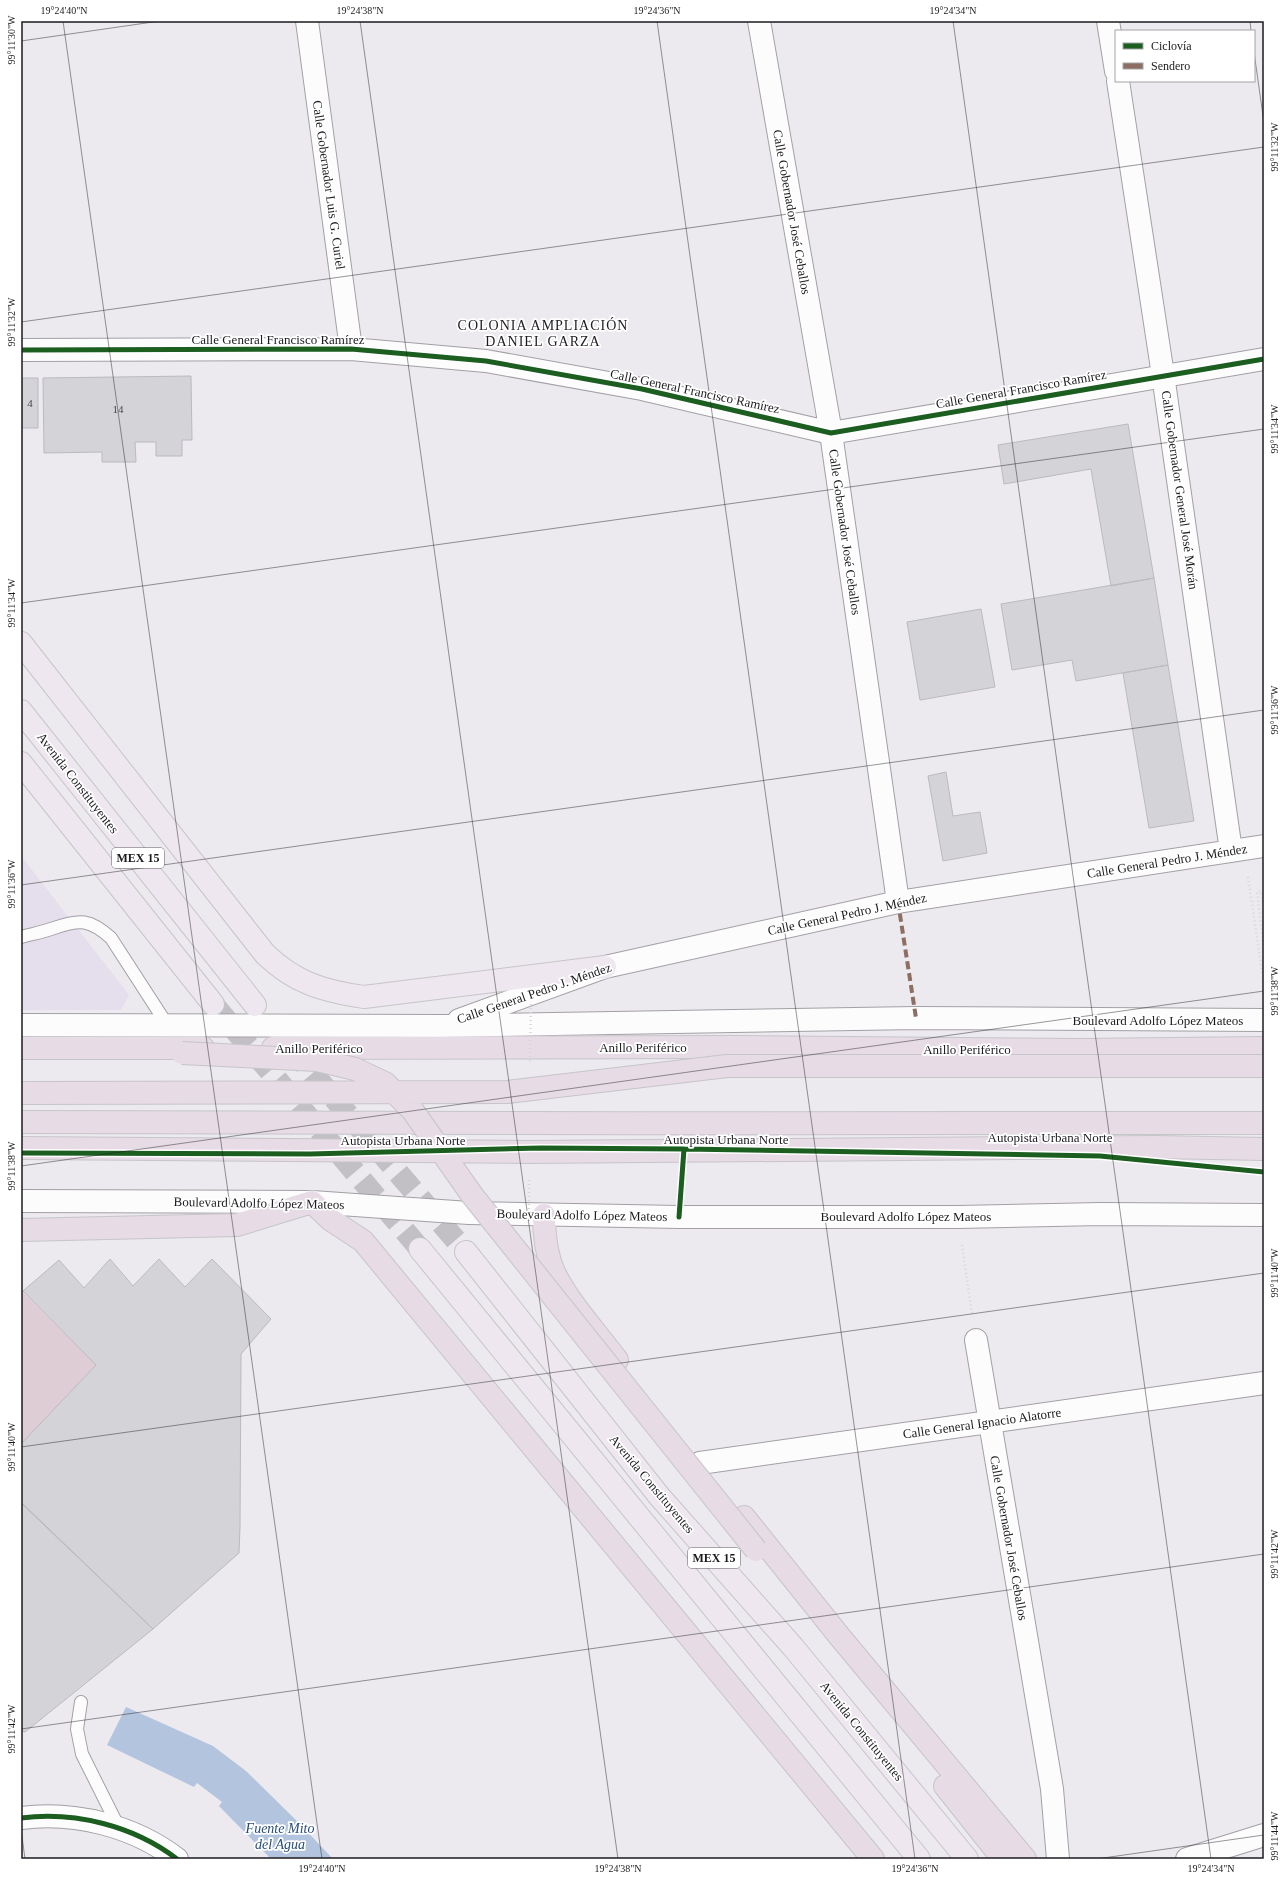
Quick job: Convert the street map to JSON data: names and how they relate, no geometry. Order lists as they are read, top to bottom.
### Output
{
  "streets": {
    "highway": ["Anillo Periférico", "Autopista Urbana Norte"],
    "main road": ["Avenida Constituyentes", "MEX 15"],
    "street": [
      "Calle Gobernador Luis G. Curiel",
      "Calle Gobernador José Ceballos",
      "Calle General Francisco Ramírez",
      "Calle Gobernador General José Morán",
      "Calle General Pedro J. Méndez",
      "Boulevard Adolfo López Mateos",
      "Calle General Ignacio Alatorre"
    ]
  },
  "crossings": [
    ["Calle Gobernador Luis G. Curiel", "Calle General Francisco Ramírez"],
    ["Calle Gobernador José Ceballos", "Calle General Francisco Ramírez"],
    ["Calle Gobernador José Ceballos", "Calle General Pedro J. Méndez"],
    ["Calle Gobernador José Ceballos", "Calle General Ignacio Alatorre"],
    ["Calle General Francisco Ramírez", "Calle Gobernador General José Morán"],
    ["Calle Gobernador General José Morán", "Calle General Pedro J. Méndez"],
    ["Calle General Pedro J. Méndez", "Boulevard Adolfo López Mateos"]
  ],
  "districts": ["COLONIA AMPLIACIÓN DANIEL GARZA"],
  "water": ["Fuente Mito del Agua"],
  "house_numbers": ["4", "14"],
  "legend": ["Ciclovía", "Sendero"],
  "coordinates": [
    "19°24'40\"N",
    "19°24'38\"N",
    "19°24'36\"N",
    "19°24'34\"N",
    "99°11'30\"W",
    "99°11'32\"W",
    "99°11'34\"W",
    "99°11'36\"W",
    "99°11'38\"W",
    "99°11'40\"W",
    "99°11'42\"W",
    "99°11'44\"W"
  ]
}
